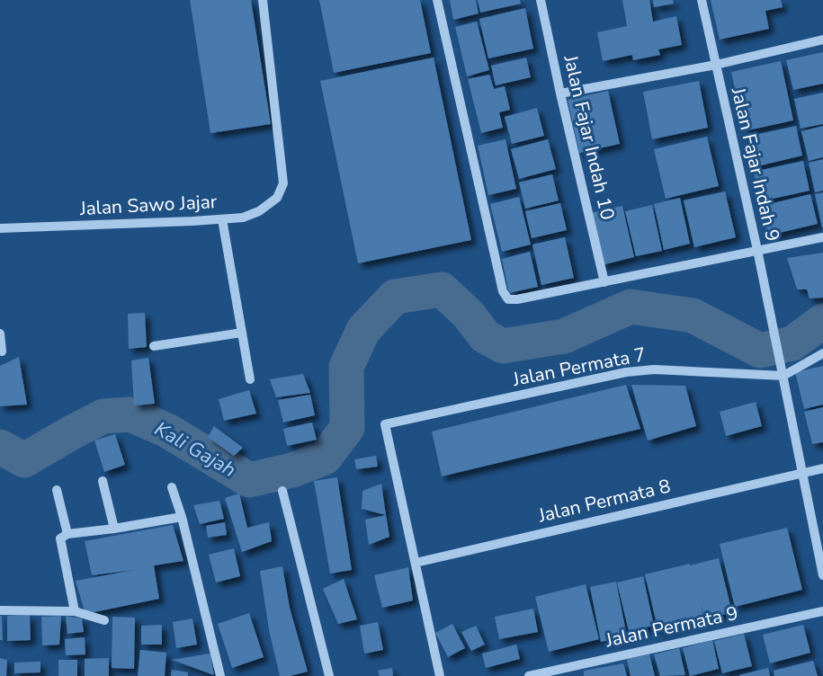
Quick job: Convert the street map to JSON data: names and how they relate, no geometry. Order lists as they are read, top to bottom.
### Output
{
  "streets": {
    "street": [
      "Jalan Fajar Indah 10",
      "Jalan Fajar Indah 9",
      "Jalan Sawo Jajar",
      "Jalan Permata 7",
      "Jalan Permata 8",
      "Jalan Permata 9"
    ]
  },
  "crossings": [
    ["Jalan Fajar Indah 9", "Jalan Permata 7"],
    ["Jalan Fajar Indah 9", "Jalan Permata 8"],
    ["Jalan Permata 7", "Jalan Permata 8"]
  ],
  "water": ["Kali Gajah"]
}
